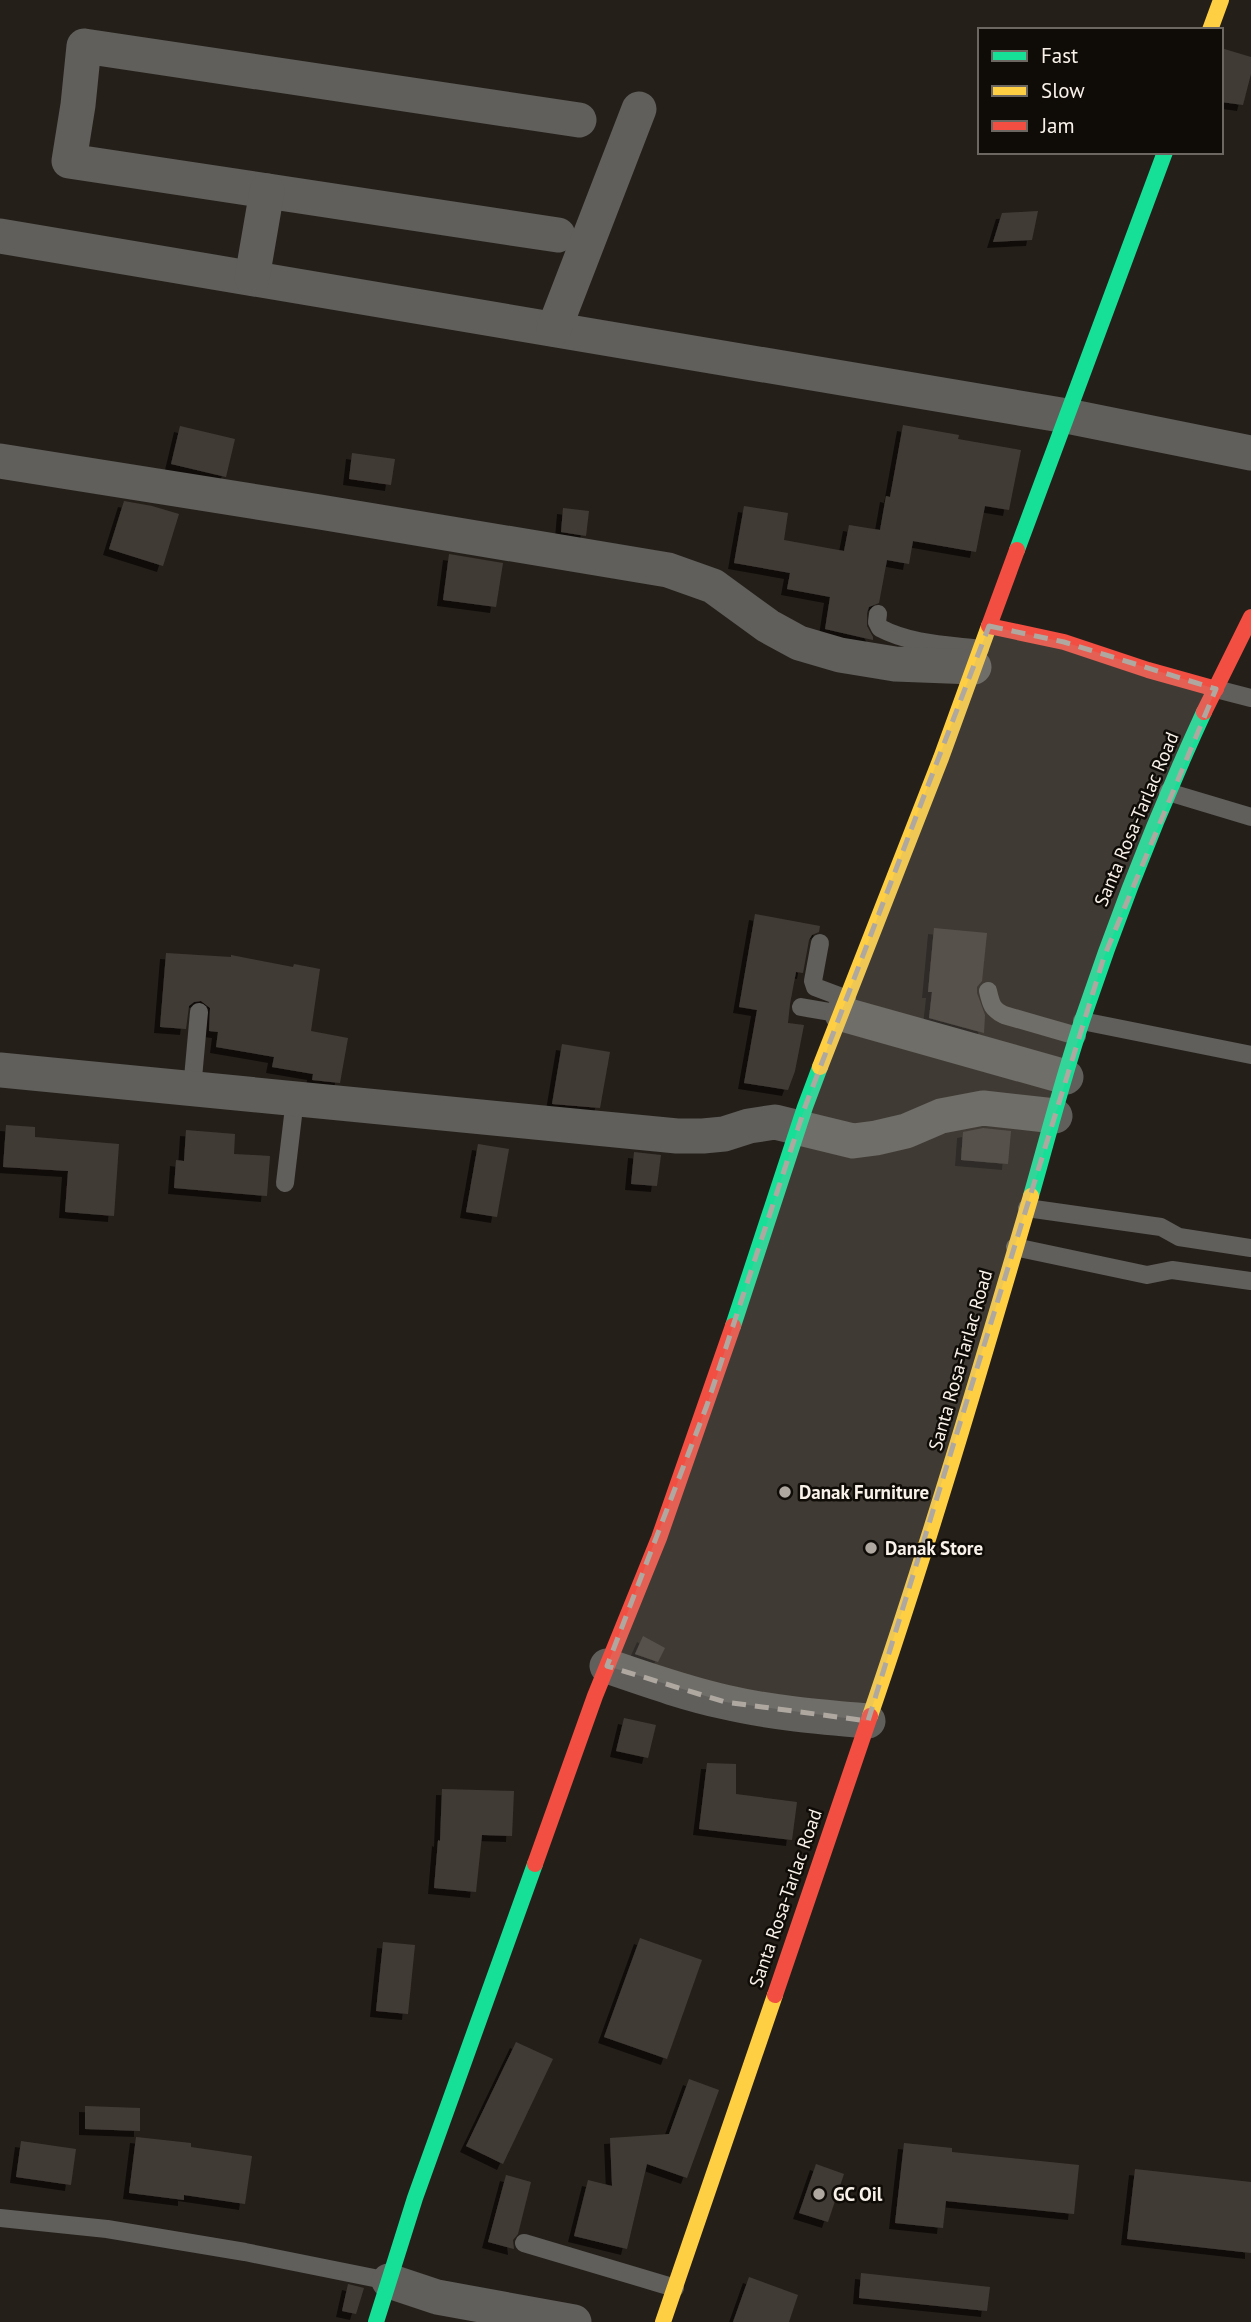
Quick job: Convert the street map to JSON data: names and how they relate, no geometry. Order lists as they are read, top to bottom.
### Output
{
  "streets": {
    "main road": ["Santa Rosa-Tarlac Road"]
  },
  "places": ["Danak Furniture", "Danak Store", "GC Oil"],
  "legend": ["Fast", "Slow", "Jam"]
}
